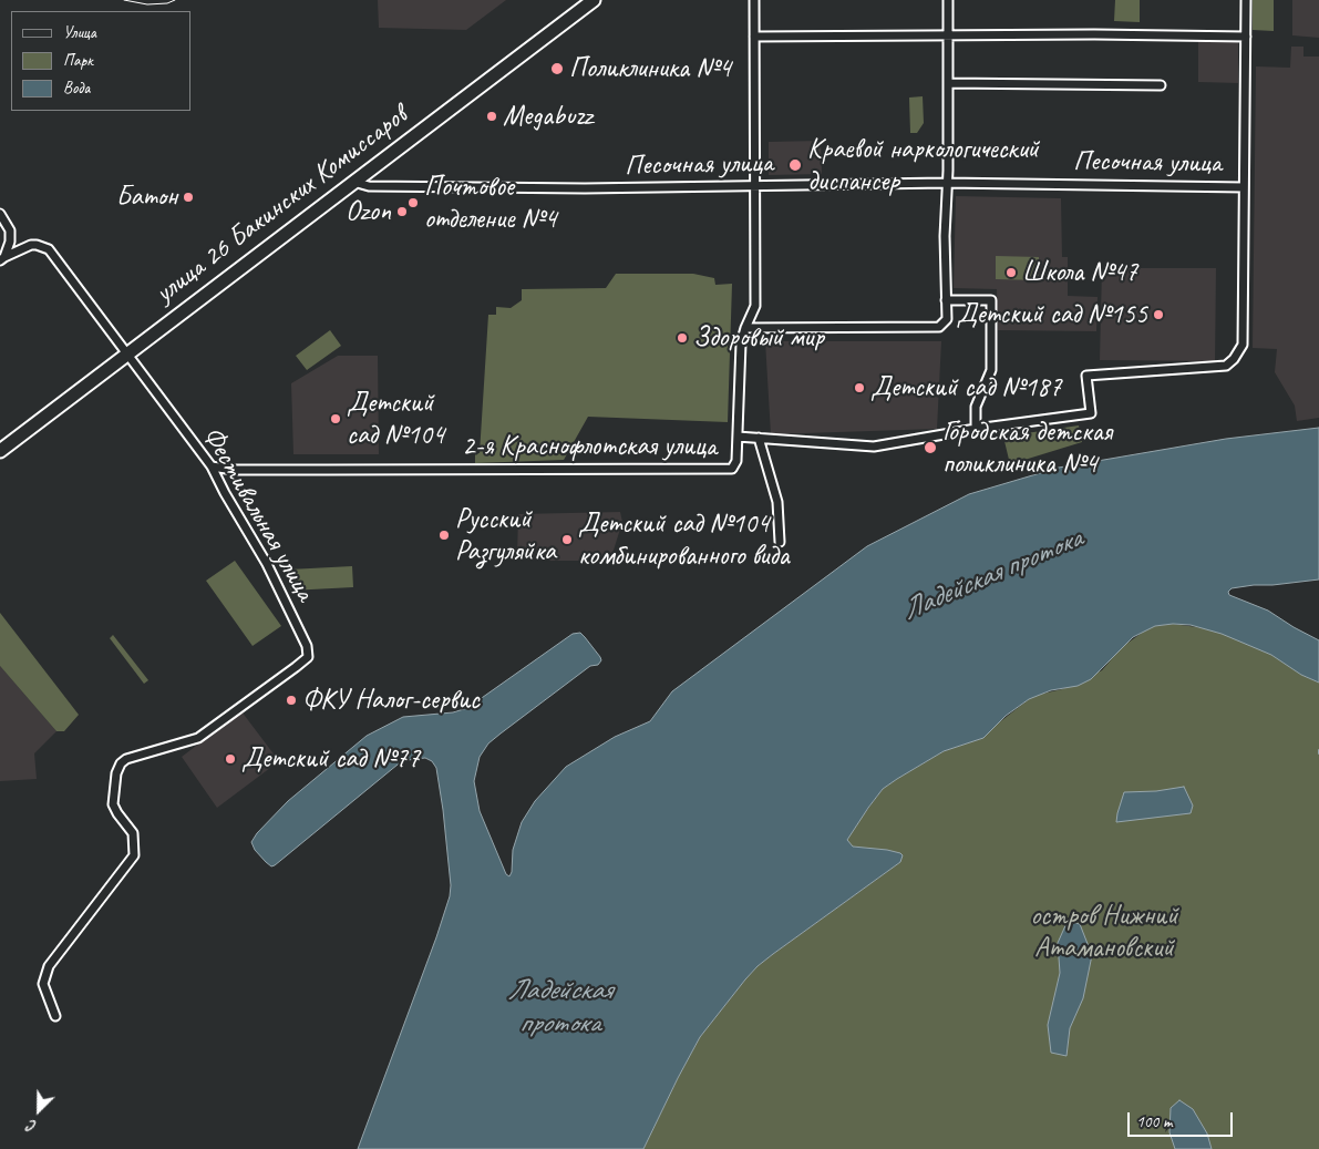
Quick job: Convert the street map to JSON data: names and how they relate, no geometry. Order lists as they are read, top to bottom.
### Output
{
  "streets": {
    "main road": ["улица 26 Бакинских Комиссаров"],
    "street": ["Песочная улица", "2-я Краснофлотская улица", "Фестивальная улица"]
  },
  "crossings": [
    ["Песочная улица", "улица 26 Бакинских Комиссаров"],
    ["Песочная улица", "2-я Краснофлотская улица"],
    ["улица 26 Бакинских Комиссаров", "Фестивальная улица"],
    ["2-я Краснофлотская улица", "Фестивальная улица"]
  ],
  "water": ["Ладейская протока"],
  "parks": ["остров Нижний Атамановский"],
  "places": [
    "Поликлиника №4",
    "Megabuzz",
    "Краевой наркологический диспансер",
    "Батон",
    "Почтовое отделение №4",
    "Ozon",
    "Школа №47",
    "Детский сад №155",
    "Здоровый мир",
    "Детский сад №187",
    "Детский сад №104",
    "Городская детская поликлиника №4",
    "Русский Разгуляйка",
    "Детский сад №104 комбинированного вида",
    "ФКУ Налог-сервис",
    "Детский сад №77"
  ],
  "legend": ["Улица", "Парк", "Вода"],
  "scale_bar": "100 m",
  "north": "bottom left"
}
